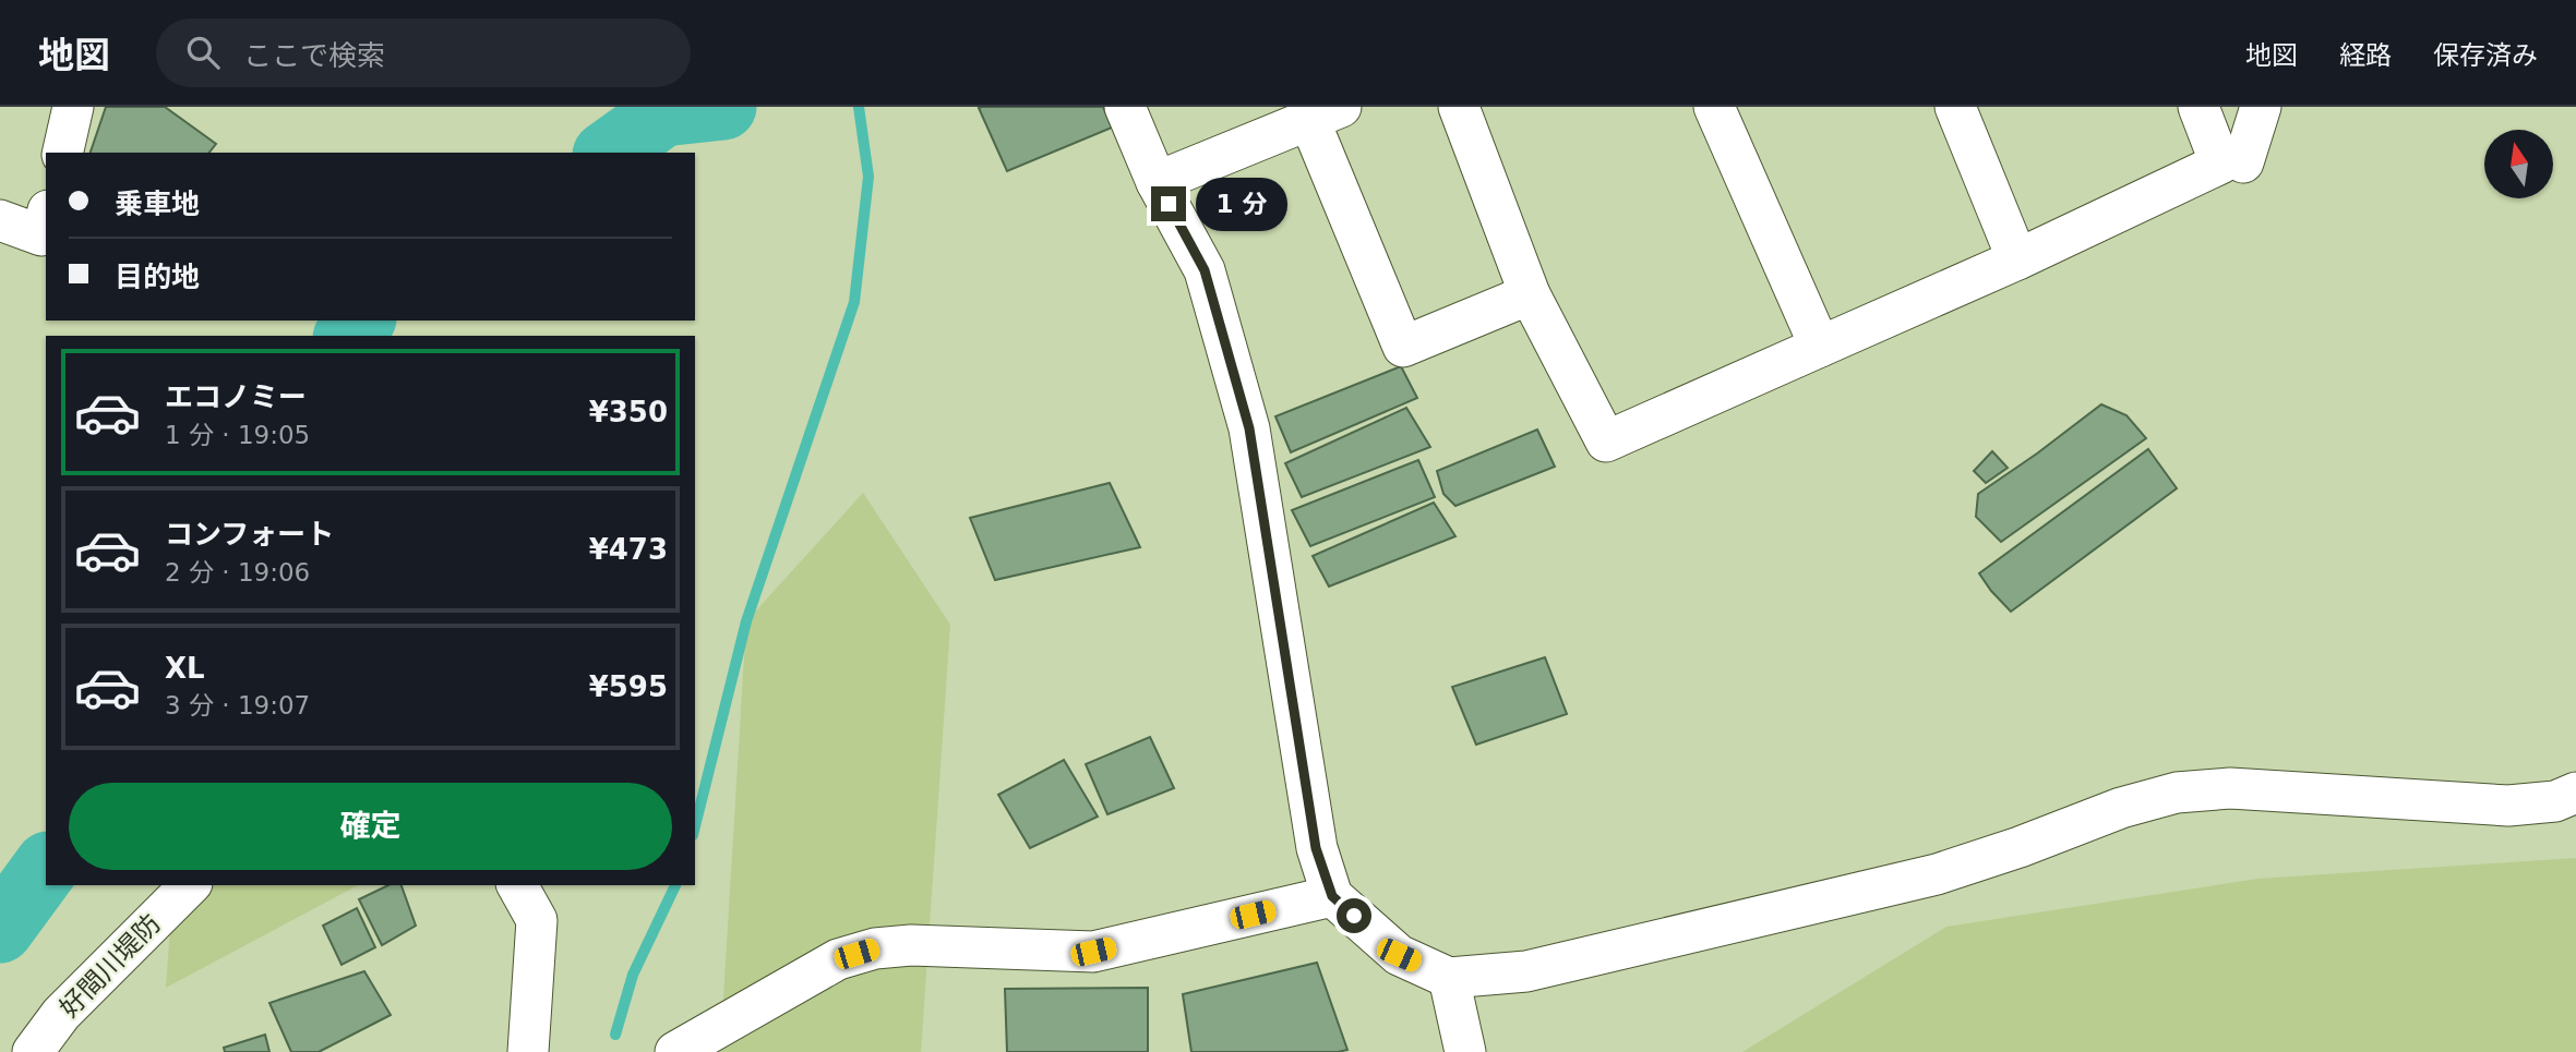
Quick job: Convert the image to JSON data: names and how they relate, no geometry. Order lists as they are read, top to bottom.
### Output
{
  "streets": {
    "street": ["好間川堤防"]
  },
  "north": "top",
  "page": {
    "header": "地図",
    "search": "ここで検索",
    "nav": ["地図", "経路", "保存済み"],
    "banner": ["乗車地", "目的地"],
    "bubble": "1 分",
    "list": [
      {
        "name": "エコノミー",
        "note": "1 分 · 19:05",
        "value": "¥350"
      },
      {
        "name": "コンフォート",
        "note": "2 分 · 19:06",
        "value": "¥473"
      },
      {
        "name": "XL",
        "note": "3 分 · 19:07",
        "value": "¥595"
      }
    ],
    "buttons": "確定"
  }
}
